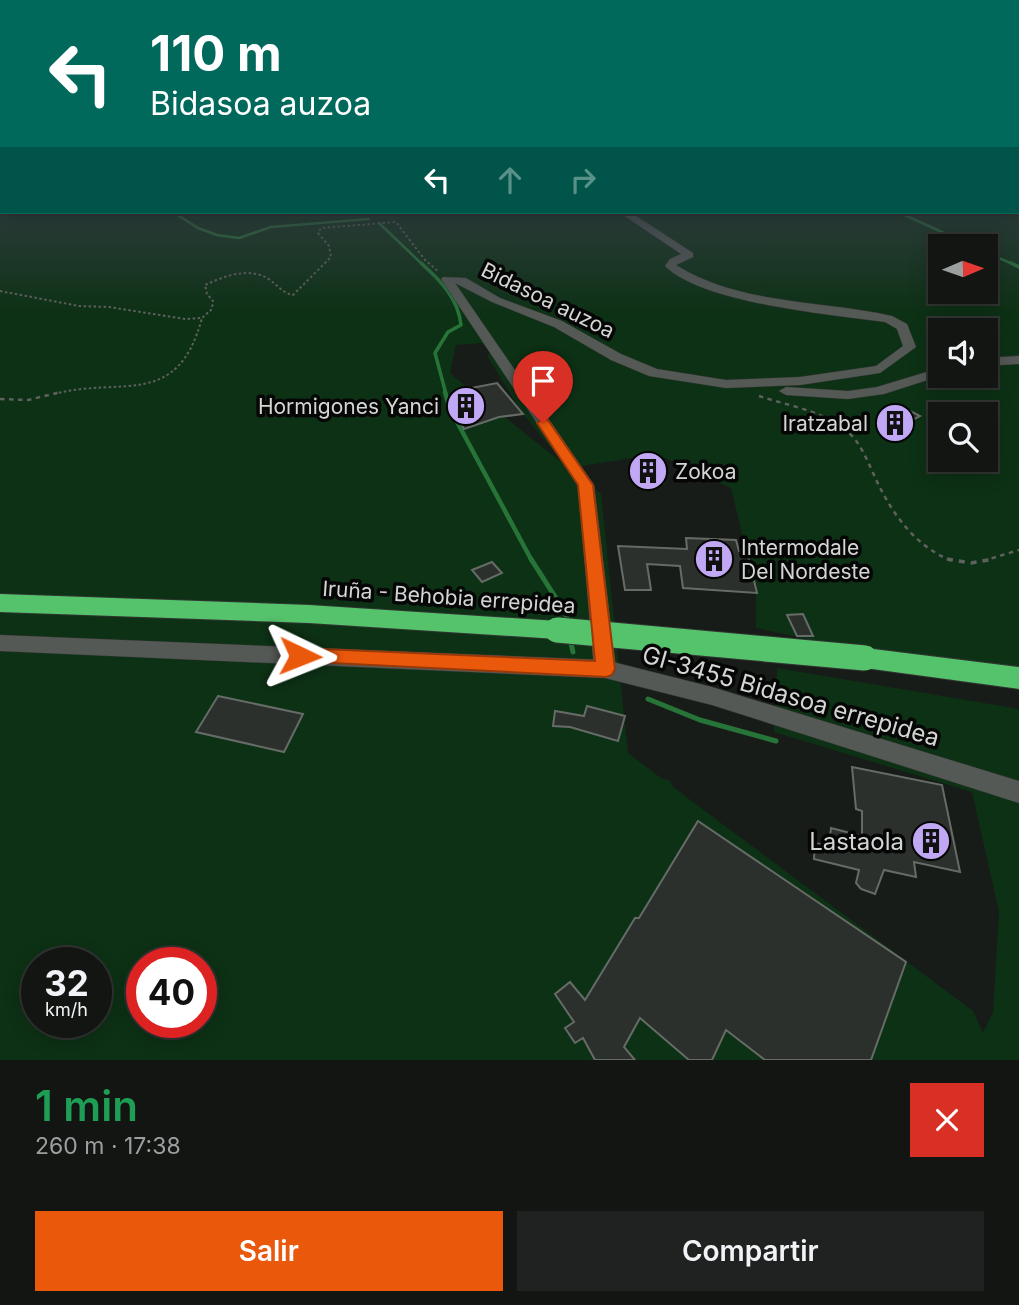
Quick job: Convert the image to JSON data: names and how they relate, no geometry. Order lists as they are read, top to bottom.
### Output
{
  "streets": {
    "highway": ["Iruña - Behobia errepidea"],
    "street": ["Bidasoa auzoa", "GI-3455 Bidasoa errepidea"]
  },
  "crossings": [
    ["Bidasoa auzoa", "GI-3455 Bidasoa errepidea"]
  ],
  "places": {
    "building": [
      "Hormigones Yanci",
      "Iratzabal",
      "Zokoa",
      "Intermodale Del Nordeste",
      "Lastaola"
    ]
  },
  "north": "right",
  "page": {
    "turn": ["110 m", "Bidasoa auzoa"],
    "speed": "32 km/h",
    "limit": "40",
    "heading": ["1 min", "260 m · 17:38"],
    "buttons": ["Salir", "Compartir"]
  }
}
